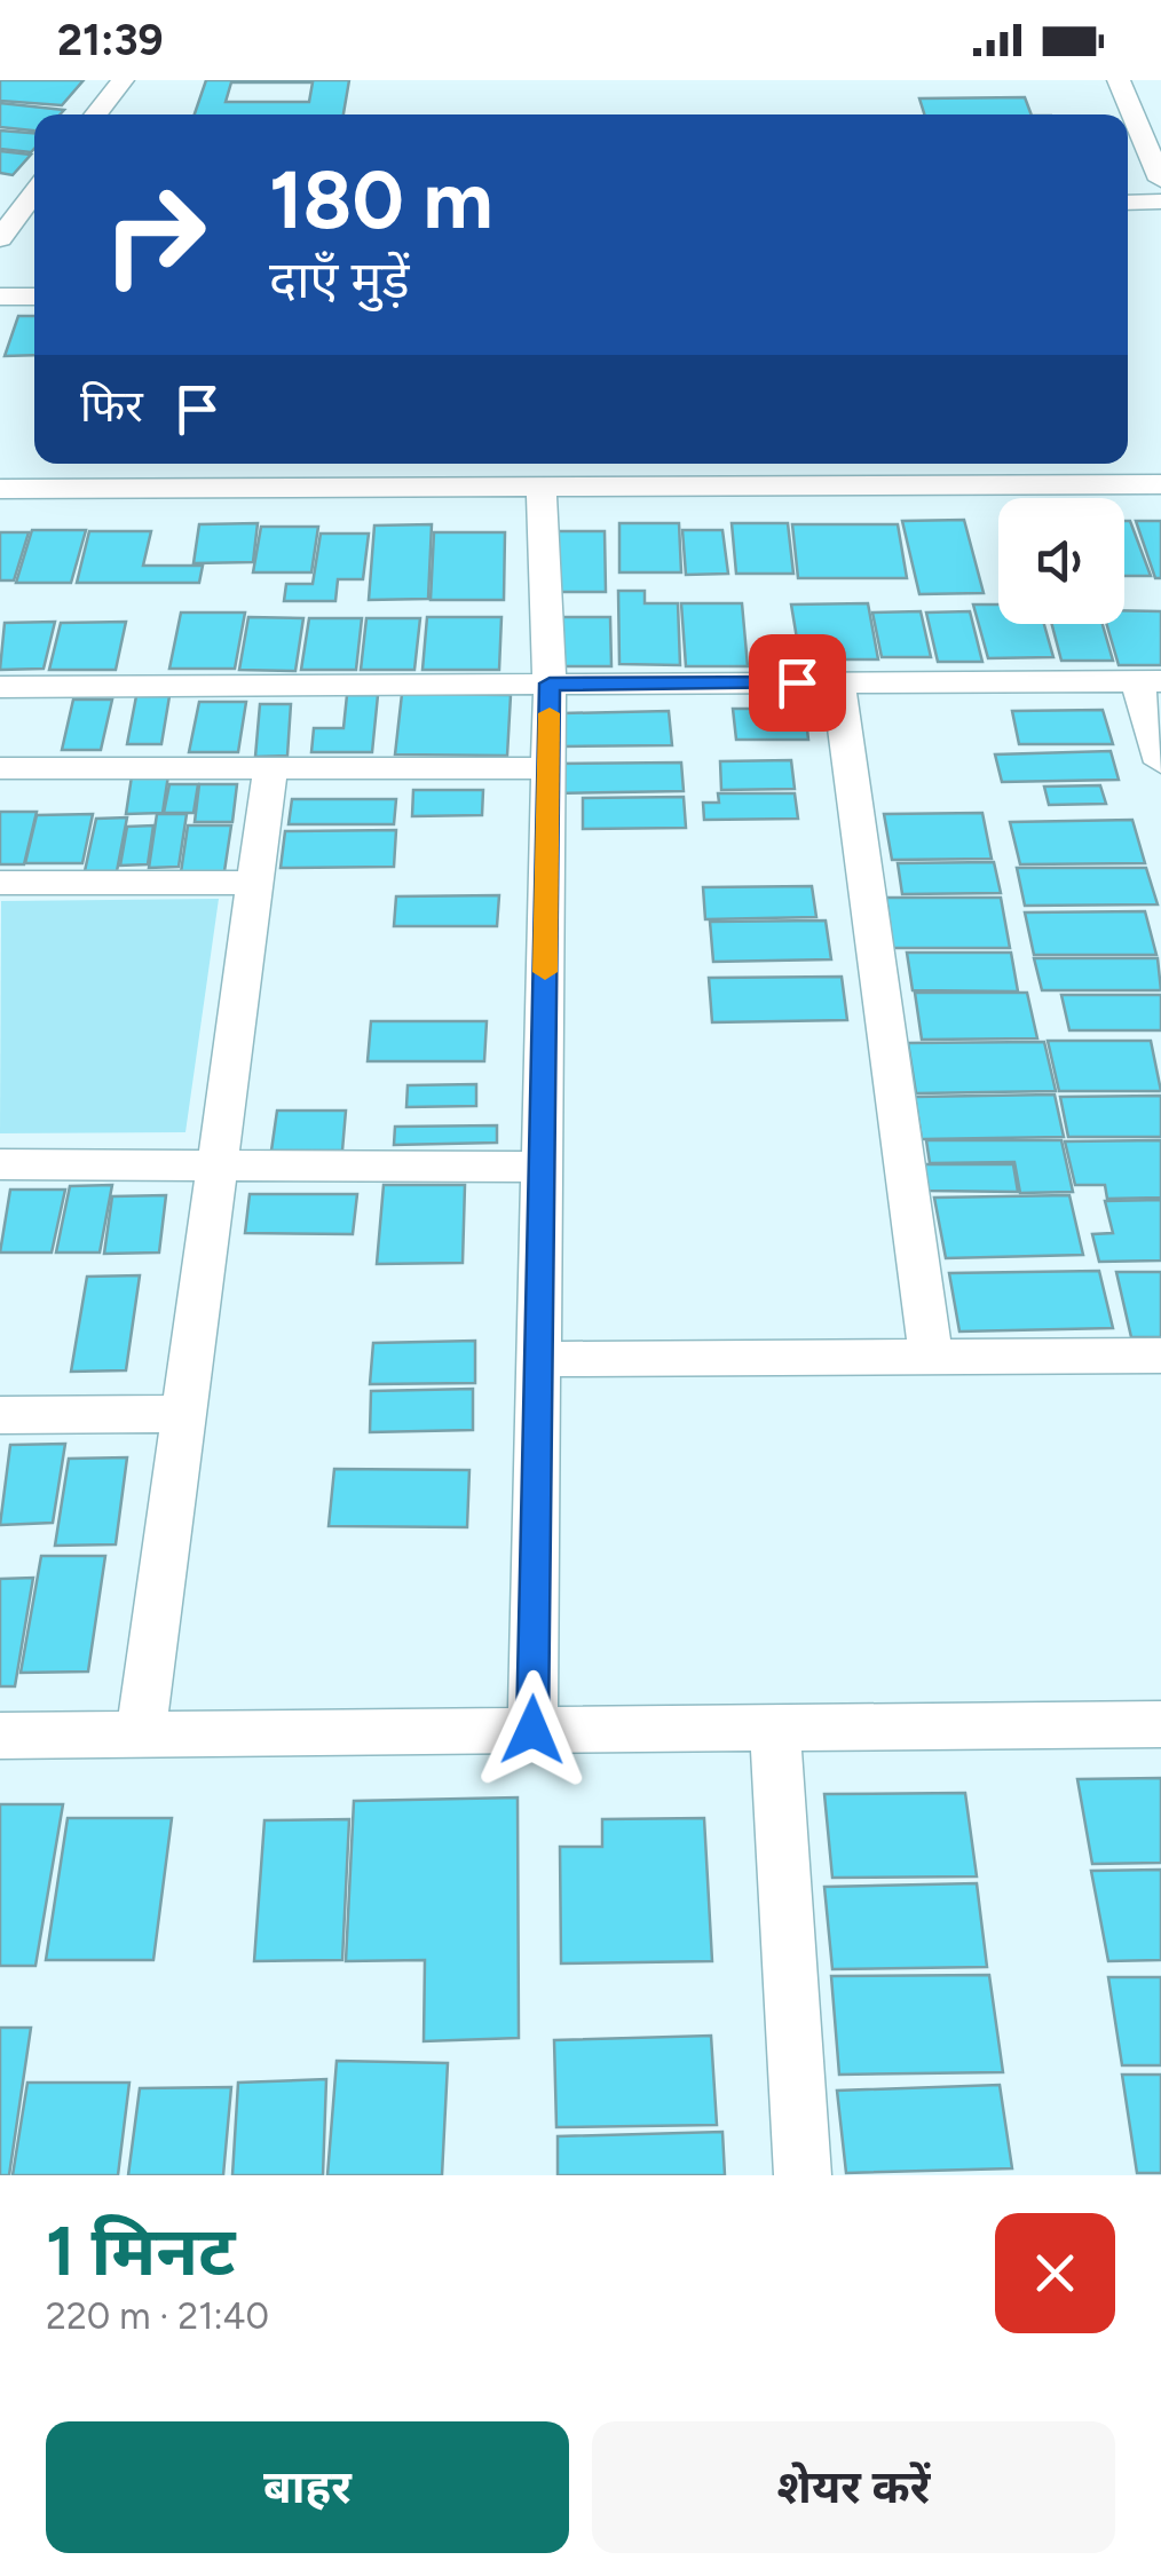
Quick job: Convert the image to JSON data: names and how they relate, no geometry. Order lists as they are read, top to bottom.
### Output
{
  "page": {
    "status": "21:39",
    "turn": ["180 m", "दाएँ मुड़ें"],
    "then": "फिर",
    "heading": ["1 मिनट", "220 m · 21:40"],
    "buttons": ["बाहर", "शेयर करें"]
  }
}
